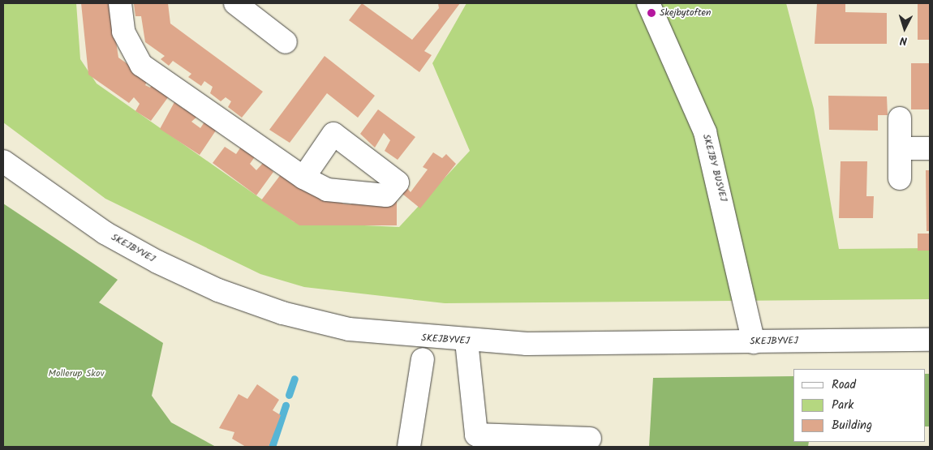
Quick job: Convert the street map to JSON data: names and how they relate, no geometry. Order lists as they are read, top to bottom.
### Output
{
  "streets": {
    "street": ["SKEJBY BUSVEJ", "SKEJBYVEJ"]
  },
  "crossings": [
    ["SKEJBY BUSVEJ", "SKEJBYVEJ"]
  ],
  "parks": ["Mollerup Skov"],
  "places": ["Skejbytoften"],
  "legend": ["Road", "Park", "Building"],
  "north": "bottom"
}
